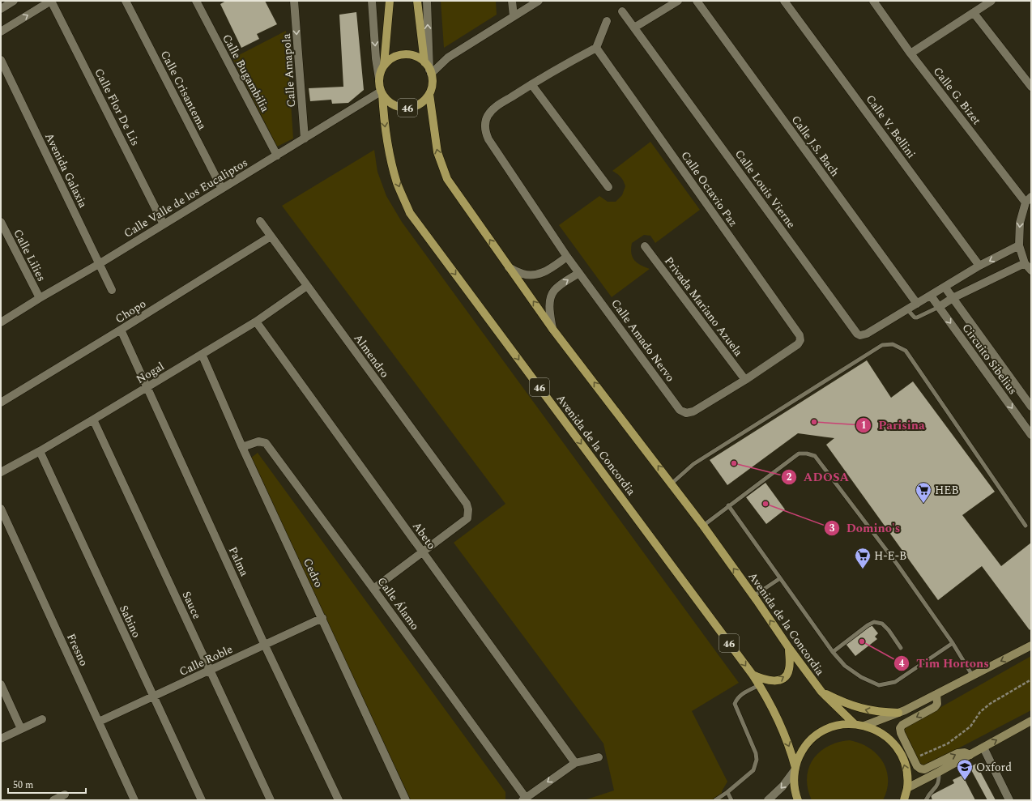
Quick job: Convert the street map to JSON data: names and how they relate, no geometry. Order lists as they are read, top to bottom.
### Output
{
  "streets": {
    "main road": ["46", "Avenida de la Concordia"],
    "street": [
      "Calle Amapola",
      "Calle Bugambilia",
      "Calle Crisantema",
      "Calle G. Bizet",
      "Calle Flor De Lis",
      "Calle V. Bellini",
      "Calle J.S. Bach",
      "Avenida Galaxia",
      "Calle Octavio Paz",
      "Calle Louis Vierne",
      "Calle Valle de los Eucaliptos",
      "Calle Lilies",
      "Privada Mariano Azuela",
      "Chopo",
      "Calle Amado Nervo",
      "Almendro",
      "Circuito Sibelius",
      "Nogal",
      "Abeto",
      "Palma",
      "Cedro",
      "Calle Álamo",
      "Sauce",
      "Sabino",
      "Fresno",
      "Calle Roble"
    ]
  },
  "crossings": [
    ["Calle Amapola", "Calle Valle de los Eucaliptos"],
    ["Calle Bugambilia", "Calle Valle de los Eucaliptos"],
    ["Calle Crisantema", "Calle Valle de los Eucaliptos"],
    ["Calle Flor De Lis", "Calle Valle de los Eucaliptos"],
    ["46", "Calle Valle de los Eucaliptos"],
    ["46", "Avenida de la Concordia"],
    ["Calle V. Bellini", "Calle Louis Vierne"],
    ["Calle J.S. Bach", "Calle Louis Vierne"],
    ["Avenida Galaxia", "Calle Valle de los Eucaliptos"],
    ["Calle Octavio Paz", "Privada Mariano Azuela"],
    ["Calle Octavio Paz", "Calle Amado Nervo"],
    ["Calle Louis Vierne", "Circuito Sibelius"],
    ["Calle Valle de los Eucaliptos", "Calle Lilies"],
    ["Calle Valle de los Eucaliptos", "Avenida de la Concordia"],
    ["Privada Mariano Azuela", "Calle Amado Nervo"],
    ["Chopo", "Almendro"],
    ["Chopo", "Palma"],
    ["Almendro", "Nogal"],
    ["Almendro", "Abeto"],
    ["Nogal", "Abeto"],
    ["Nogal", "Palma"],
    ["Nogal", "Cedro"],
    ["Nogal", "Sauce"],
    ["Nogal", "Sabino"],
    ["Palma", "Calle Roble"],
    ["Cedro", "Calle Álamo"],
    ["Cedro", "Calle Roble"],
    ["Sauce", "Calle Roble"],
    ["Sabino", "Calle Roble"],
    ["Fresno", "Calle Roble"]
  ],
  "one_way": ["Calle Amapola"],
  "places": {
    "other": [
      "Parisina",
      "ADOSA",
      "Domino's",
      "Tim Hortons"
    ],
    "supermarket": ["HEB", "H-E-B"],
    "school or university": ["Oxford"]
  },
  "scale_bar": "50 m"
}
